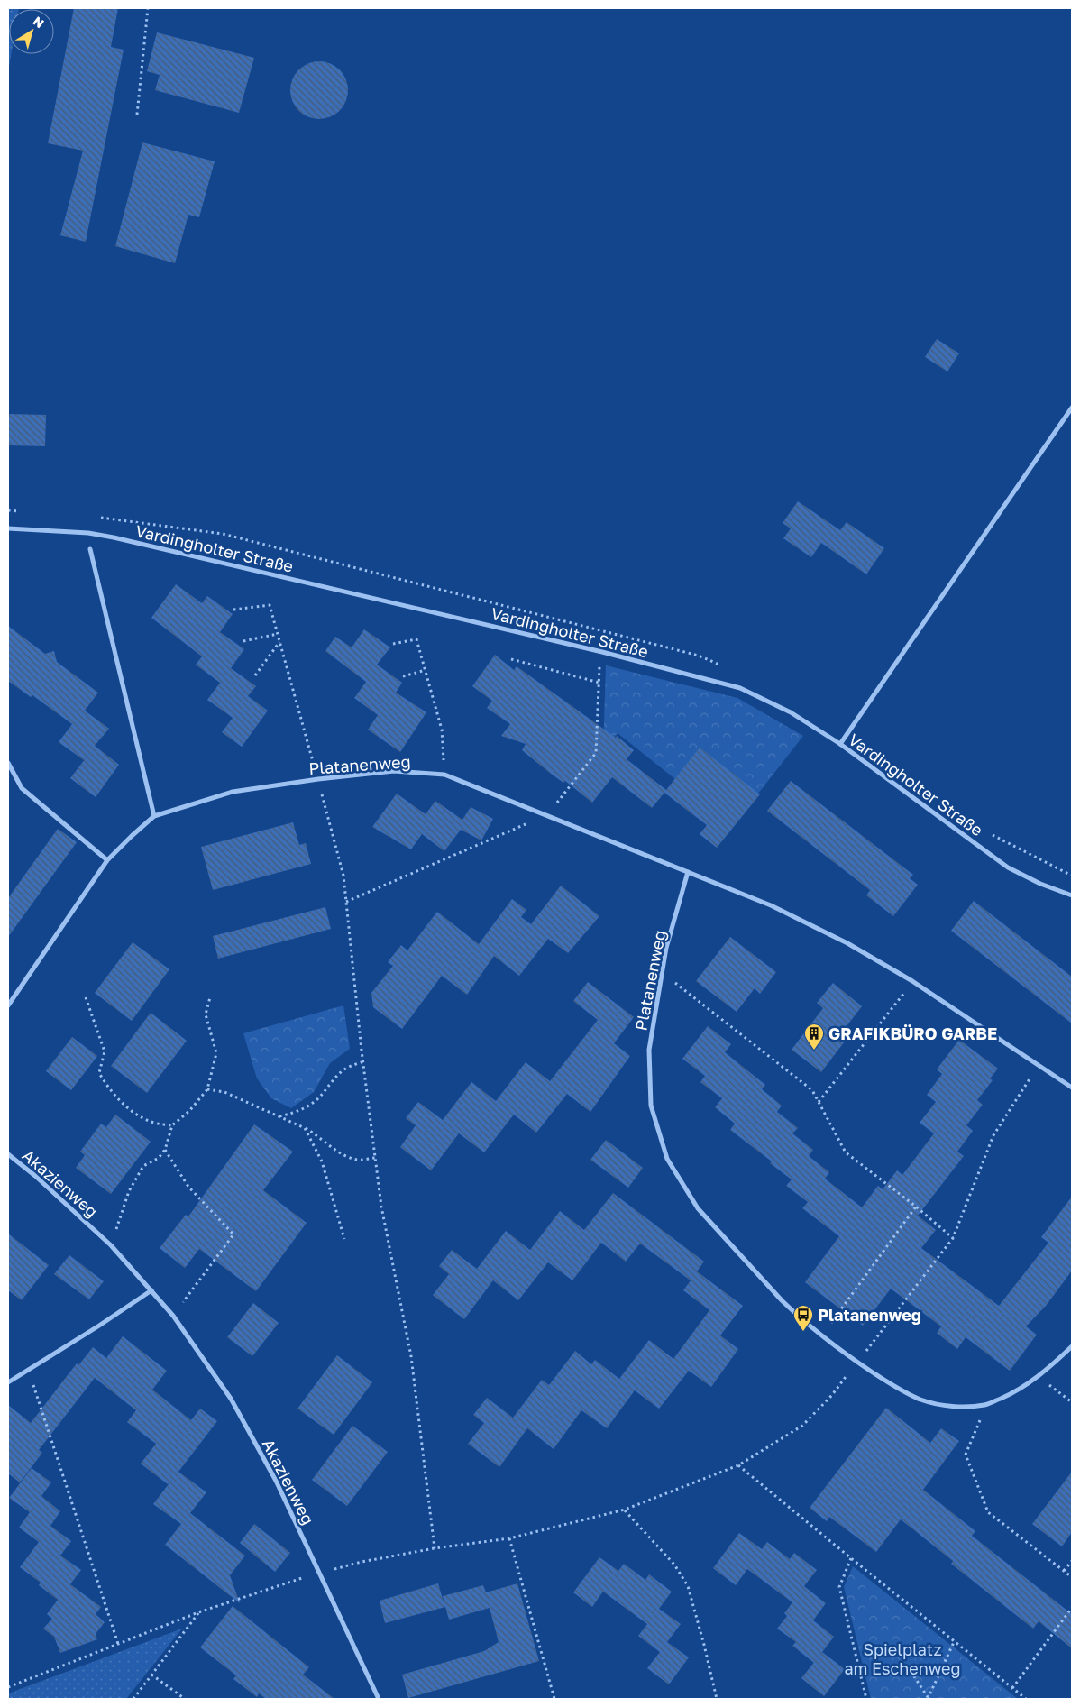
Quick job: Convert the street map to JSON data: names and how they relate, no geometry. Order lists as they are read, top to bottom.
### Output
{
  "streets": {
    "street": ["Vardingholter Straße", "Platanenweg", "Akazienweg"]
  },
  "parks": ["Spielplatz am Eschenweg"],
  "places": {
    "building": ["GRAFIKBÜRO GARBE"],
    "bus stop": ["Platanenweg"]
  },
  "north": "top right"
}
